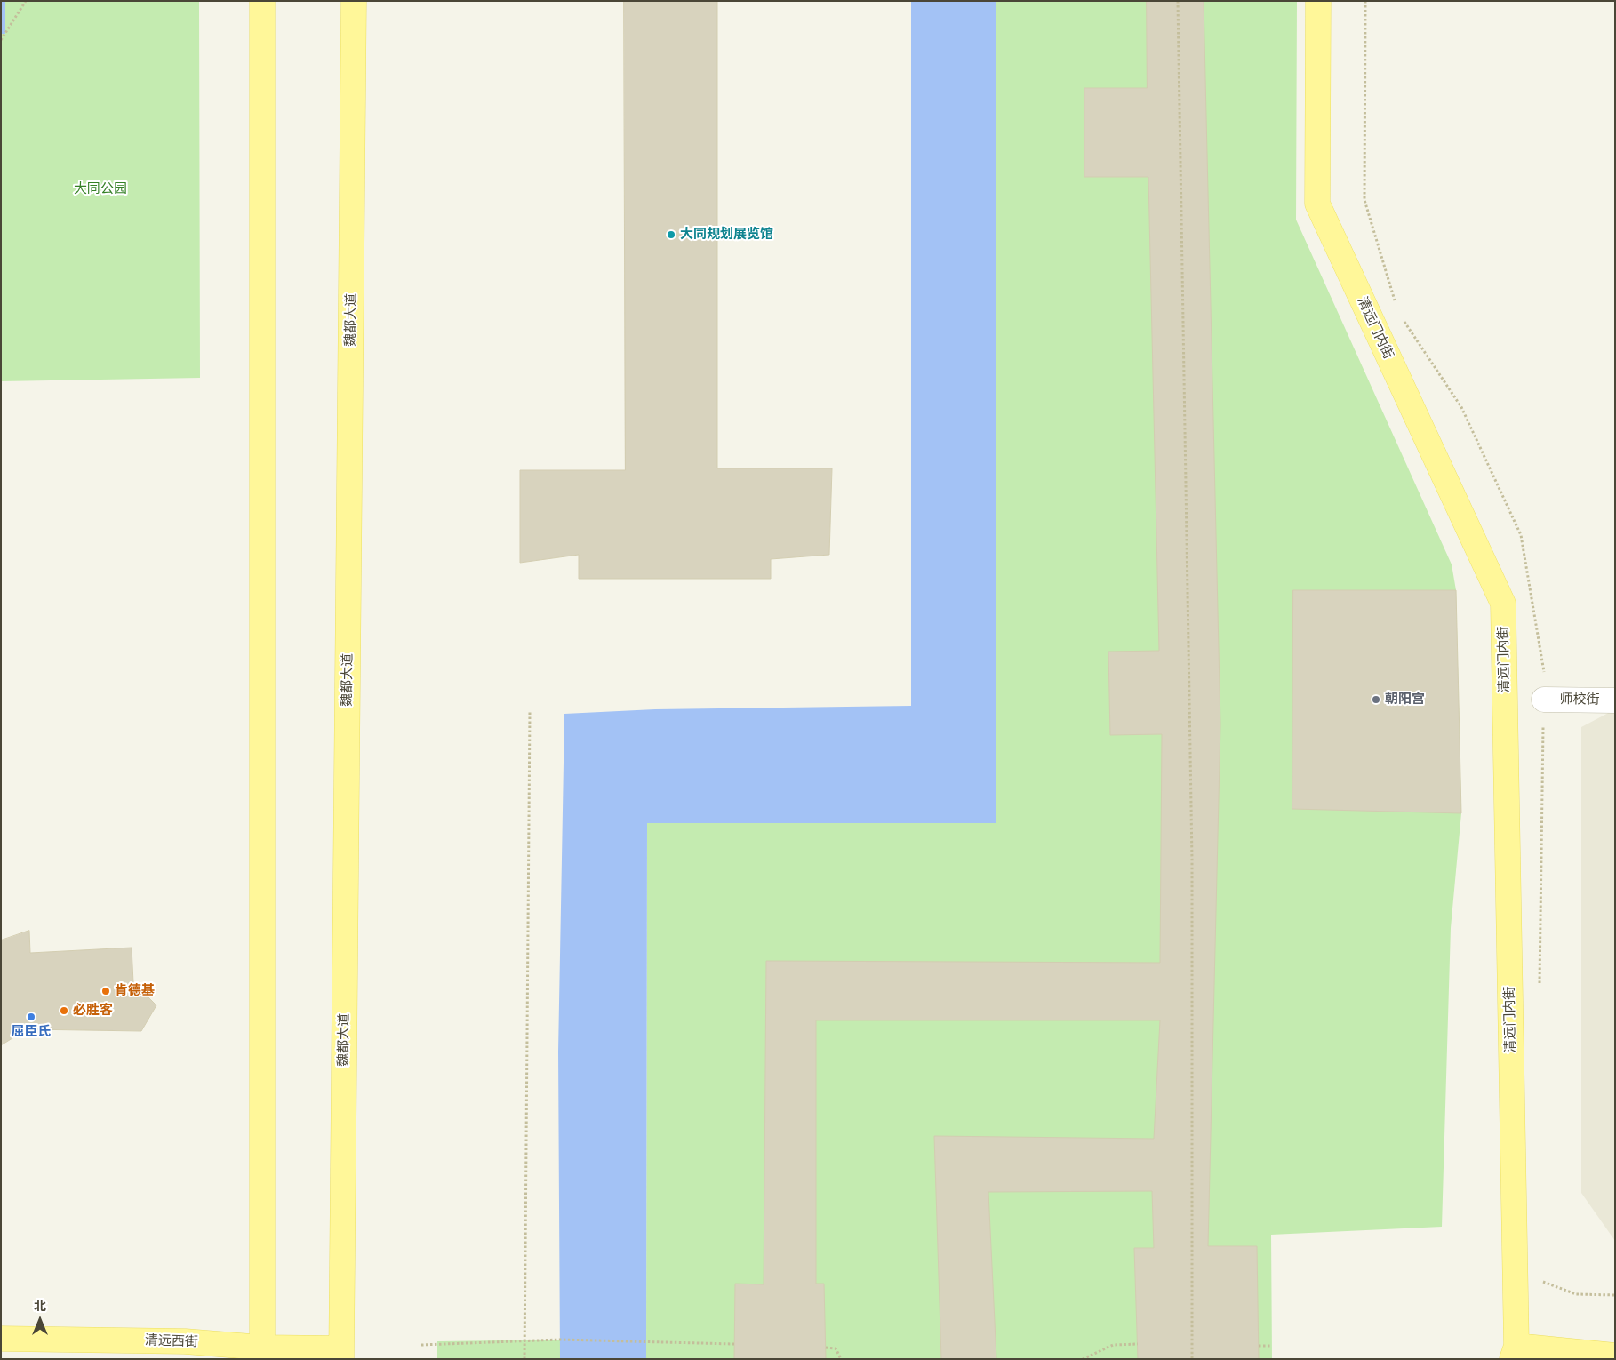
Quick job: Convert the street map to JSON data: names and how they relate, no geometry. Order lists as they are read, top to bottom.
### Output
{
  "streets": {
    "main road": ["魏都大道", "清远门内街", "清远西街"],
    "street": ["师校街"]
  },
  "crossings": [
    ["魏都大道", "清远西街"]
  ],
  "parks": ["大同公园"],
  "places": [
    "大同规划展览馆",
    "朝阳宫",
    "肯德基",
    "必胜客",
    "屈臣氏"
  ],
  "north": "top"
}
